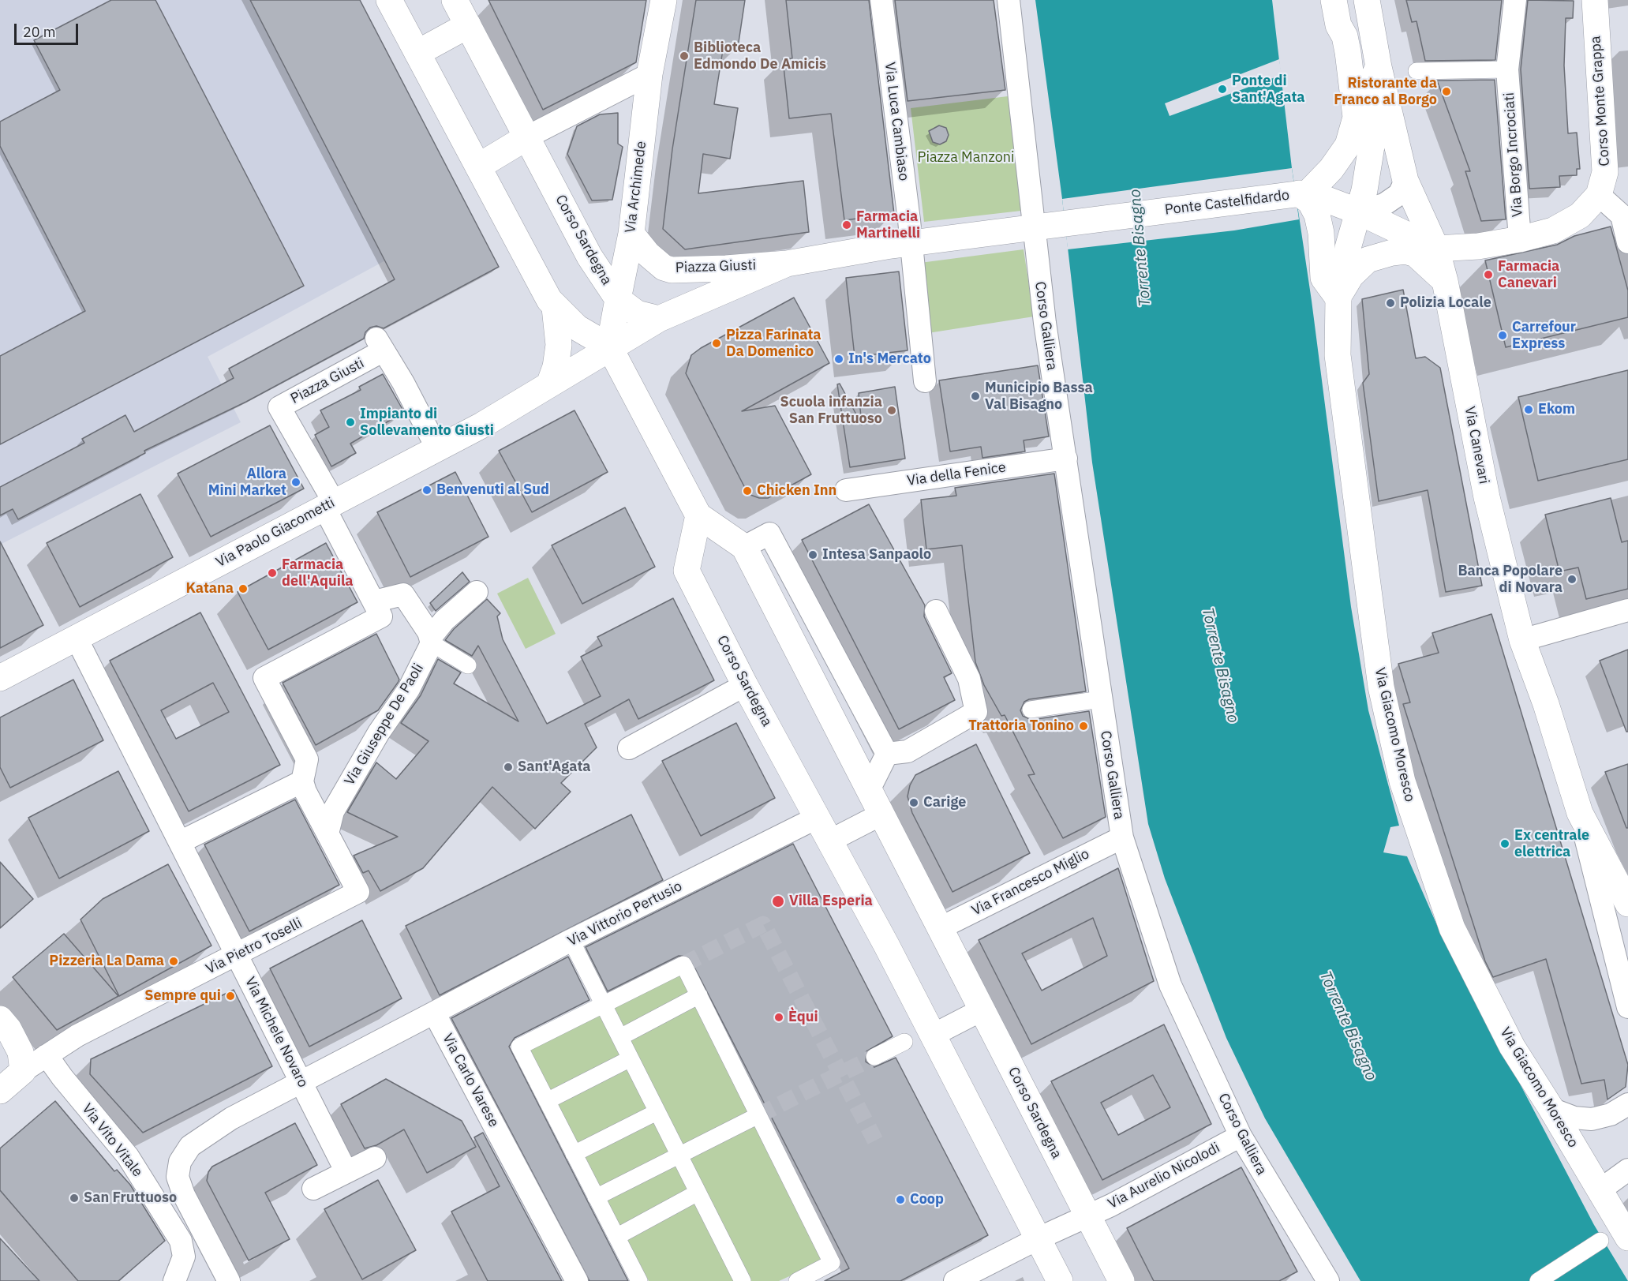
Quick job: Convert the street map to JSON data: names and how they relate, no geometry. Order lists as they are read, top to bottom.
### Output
{
  "streets": {
    "main road": [
      "Corso Monte Grappa",
      "Via Archimede",
      "Ponte Castelfidardo",
      "Corso Sardegna",
      "Piazza Giusti",
      "Via Canevari",
      "Via Paolo Giacometti",
      "Via Giacomo Moresco"
    ],
    "street": [
      "Via Luca Cambiaso",
      "Via Borgo Incrociati",
      "Corso Galliera",
      "Via della Fenice",
      "Via Giuseppe De Paoli",
      "Via Francesco Miglio",
      "Via Vittorio Pertusio",
      "Via Pietro Toselli",
      "Via Michele Novaro",
      "Via Carlo Varese",
      "Via Vito Vitale",
      "Via Aurelio Nicolodi"
    ]
  },
  "crossings": [
    ["Corso Monte Grappa", "Via Borgo Incrociati"],
    ["Corso Monte Grappa", "Via Canevari"],
    ["Corso Monte Grappa", "Via Giacomo Moresco"],
    ["Via Luca Cambiaso", "Piazza Giusti"],
    ["Via Archimede", "Corso Sardegna"],
    ["Via Archimede", "Piazza Giusti"],
    ["Ponte Castelfidardo", "Corso Galliera"],
    ["Corso Sardegna", "Piazza Giusti"],
    ["Corso Sardegna", "Via Francesco Miglio"],
    ["Corso Sardegna", "Via Vittorio Pertusio"],
    ["Corso Sardegna", "Via Aurelio Nicolodi"],
    ["Piazza Giusti", "Via Paolo Giacometti"],
    ["Corso Galliera", "Via della Fenice"],
    ["Corso Galliera", "Via Francesco Miglio"],
    ["Corso Galliera", "Via Aurelio Nicolodi"],
    ["Via Paolo Giacometti", "Via Michele Novaro"],
    ["Via Giuseppe De Paoli", "Via Pietro Toselli"],
    ["Via Vittorio Pertusio", "Via Carlo Varese"],
    ["Via Pietro Toselli", "Via Michele Novaro"],
    ["Via Pietro Toselli", "Via Vito Vitale"]
  ],
  "water": ["Torrente Bisagno"],
  "parks": ["Piazza Manzoni"],
  "places": [
    "Biblioteca Edmondo De Amicis",
    "Ponte di Sant'Agata",
    "Ristorante da Franco al Borgo",
    "Farmacia Martinelli",
    "Farmacia Canevari",
    "Polizia Locale",
    "Carrefour Express",
    "Pizza Farinata Da Domenico",
    "In's Mercato",
    "Municipio Bassa Val Bisagno",
    "Ekom",
    "Scuola infanzia San Fruttuoso",
    "Impianto di Sollevamento Giusti",
    "Allora Mini Market",
    "Benvenuti al Sud",
    "Chicken Inn",
    "Intesa Sanpaolo",
    "Farmacia dell'Aquila",
    "Banca Popolare di Novara",
    "Katana",
    "Trattoria Tonino",
    "Sant'Agata",
    "Carige",
    "Ex centrale elettrica",
    "Villa Esperia",
    "Pizzeria La Dama",
    "Sempre qui",
    "Èqui",
    "San Fruttuoso",
    "Coop"
  ],
  "scale_bar": "20 m"
}
